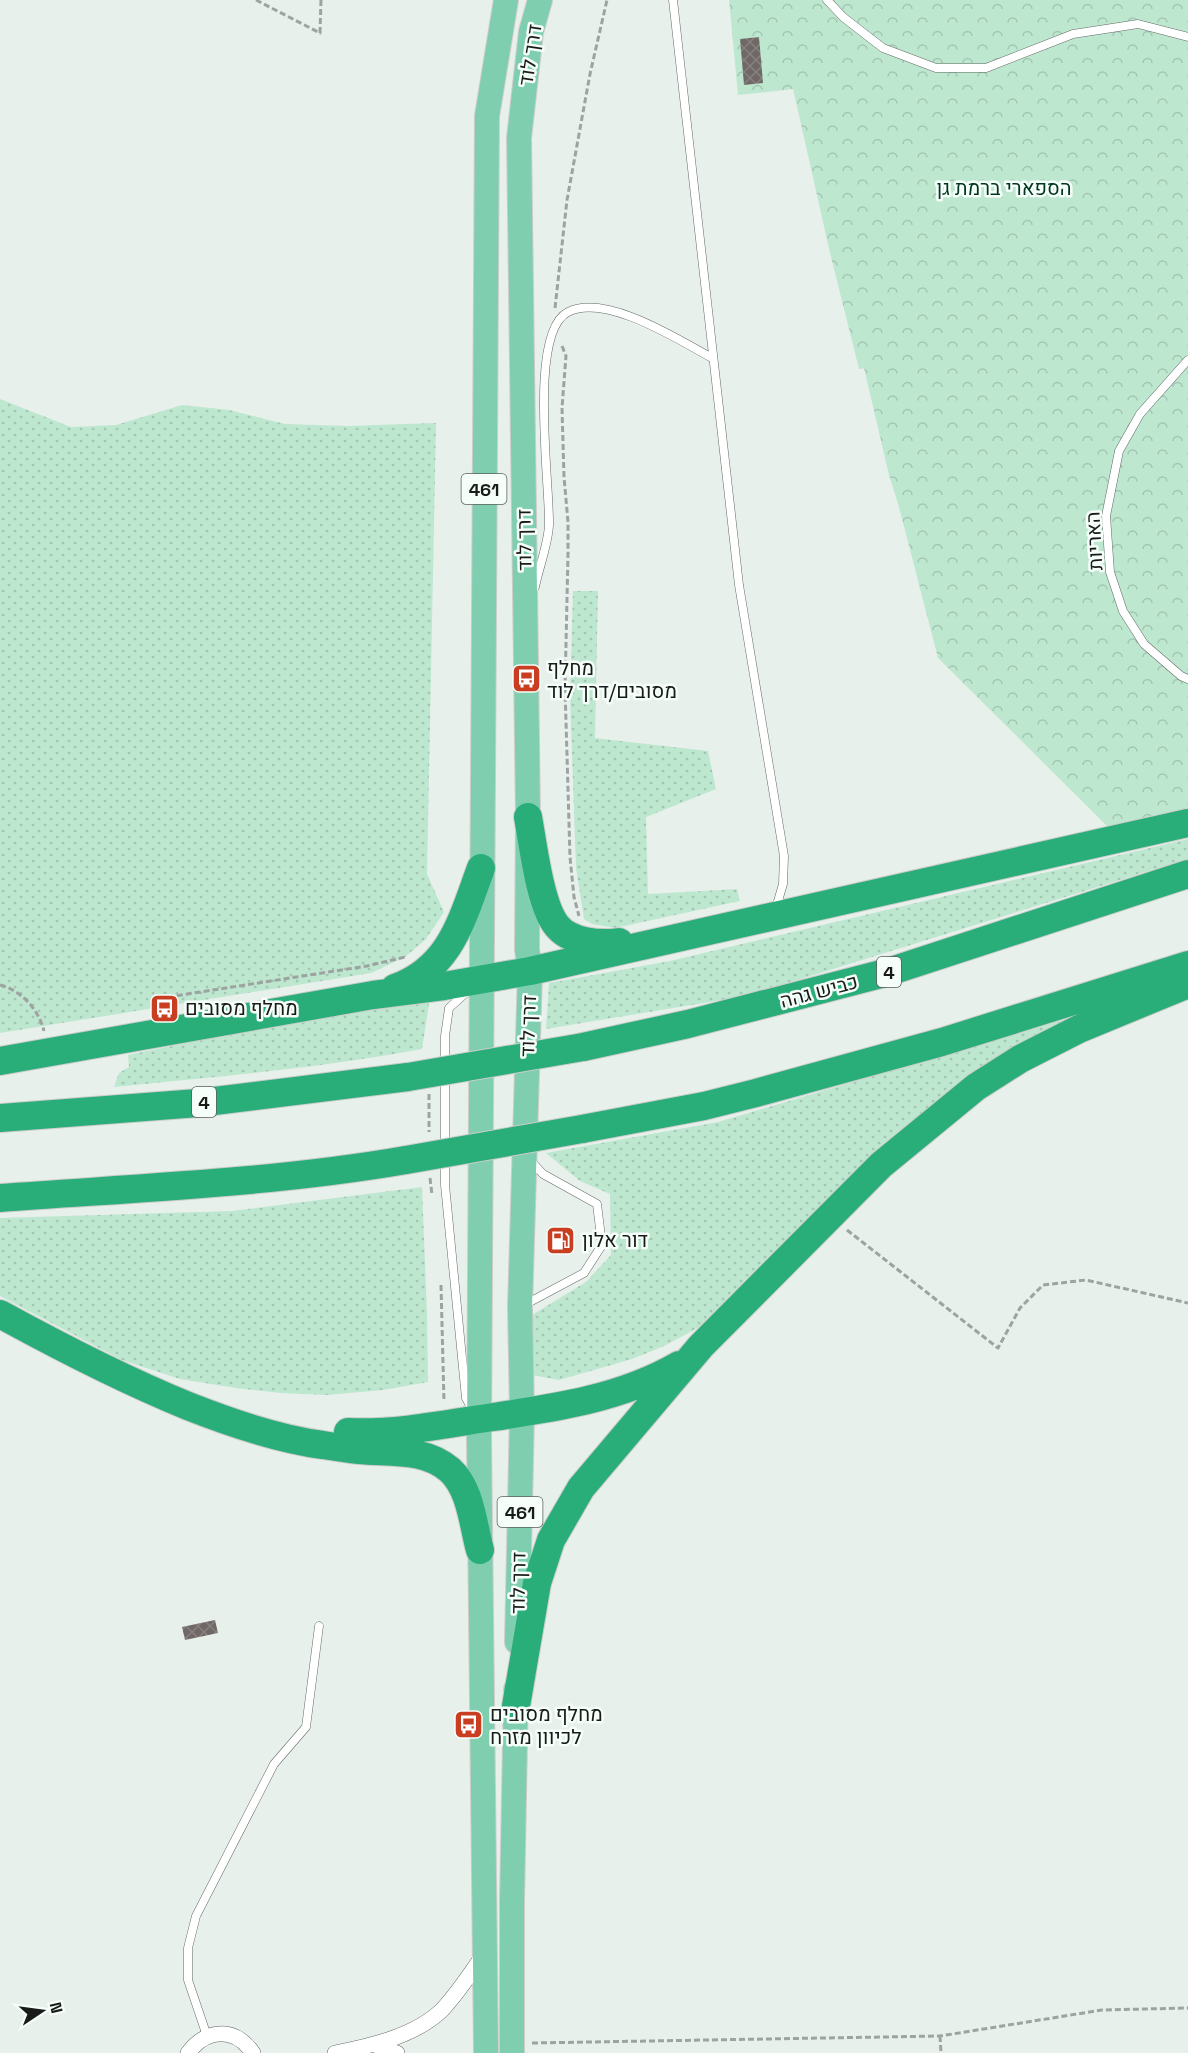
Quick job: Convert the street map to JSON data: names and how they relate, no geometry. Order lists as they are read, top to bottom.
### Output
{
  "streets": {
    "highway": ["4", "כביש גהה"],
    "main road": ["דרך לוד", "461"],
    "lane": ["האריות"]
  },
  "parks": ["הספארי ברמת גן"],
  "places": {
    "bus stop": ["מחלף מסובים/דרך לוד", "מחלף מסובים", "מחלף מסובים לכיוון מזרח"],
    "fuel station": ["דור אלון"]
  },
  "north": "right"
}
